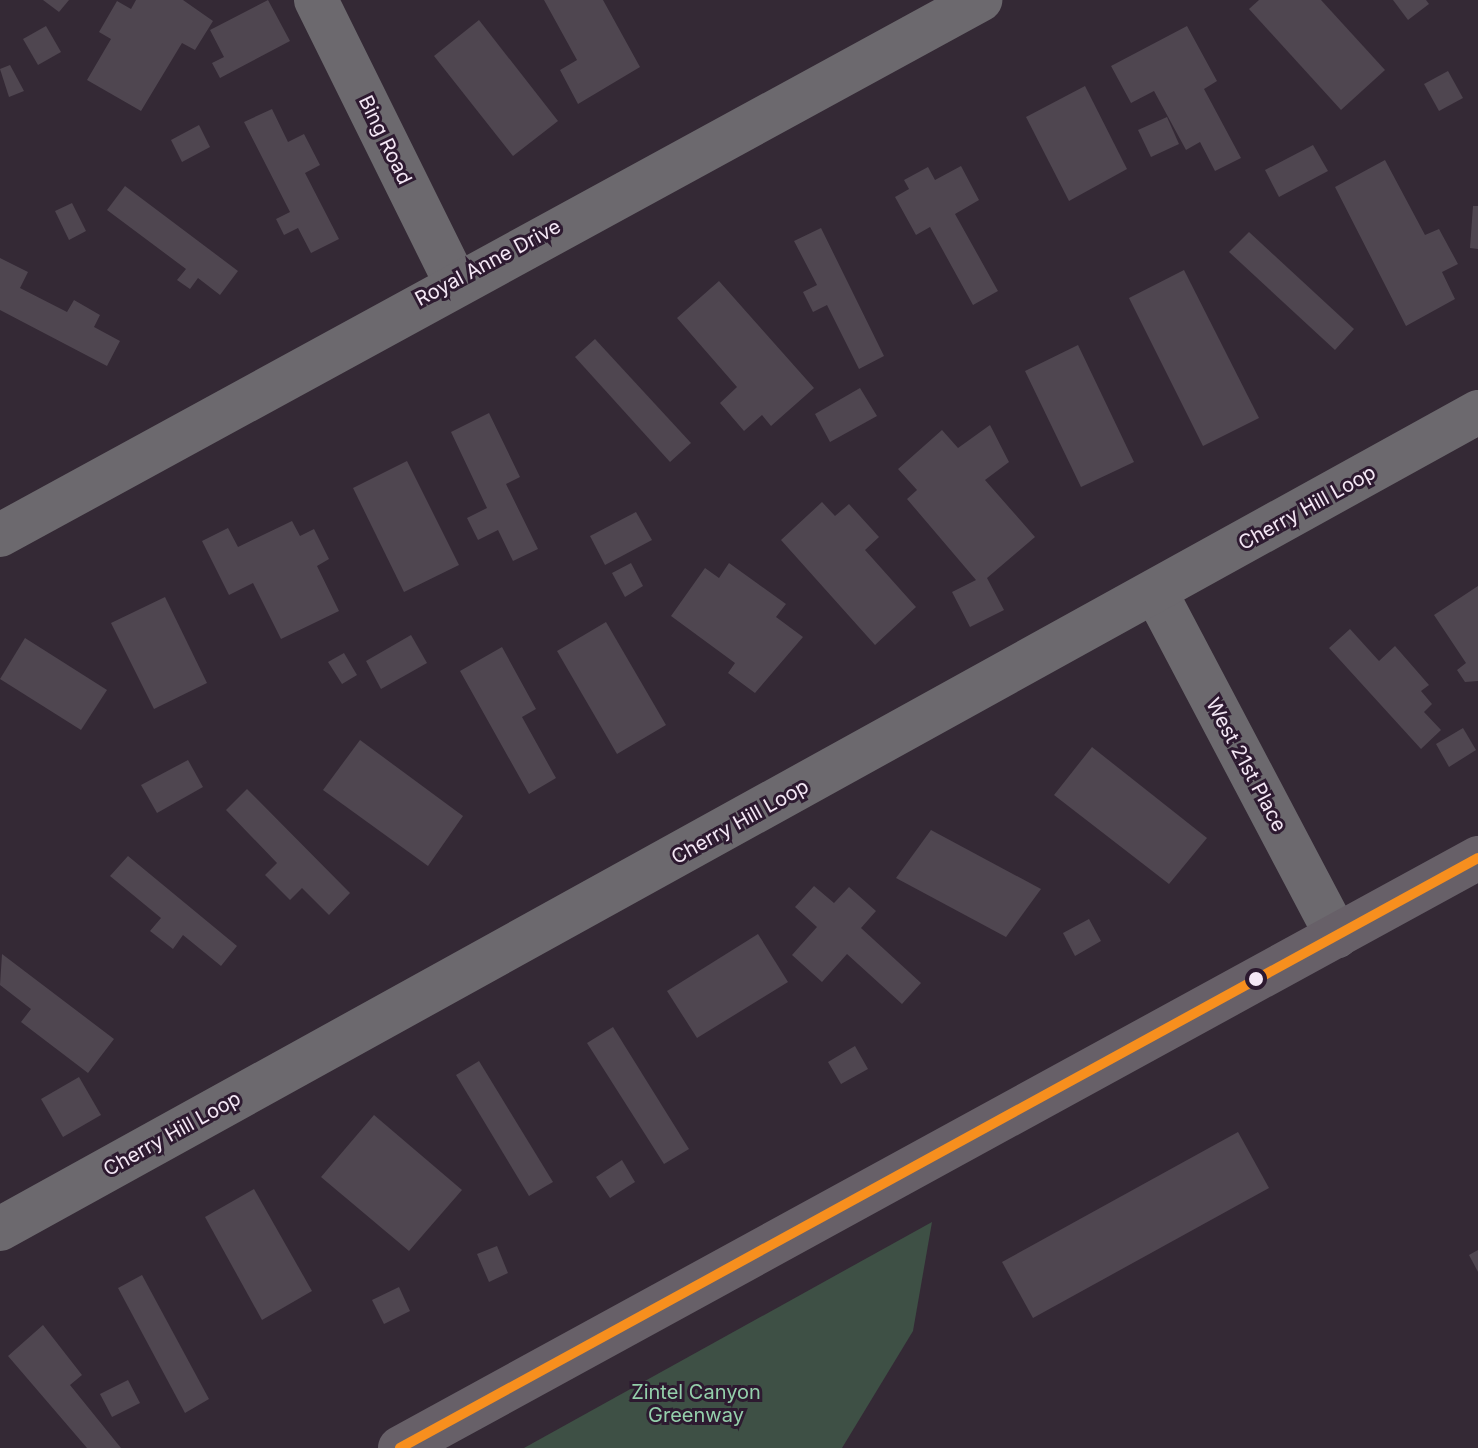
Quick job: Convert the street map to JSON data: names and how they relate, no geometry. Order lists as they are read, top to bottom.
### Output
{
  "streets": {
    "street": [
      "Bing Road",
      "Royal Anne Drive",
      "Cherry Hill Loop",
      "West 21st Place"
    ]
  },
  "crossings": [
    ["Bing Road", "Royal Anne Drive"],
    ["Cherry Hill Loop", "West 21st Place"]
  ],
  "parks": ["Zintel Canyon Greenway"]
}
